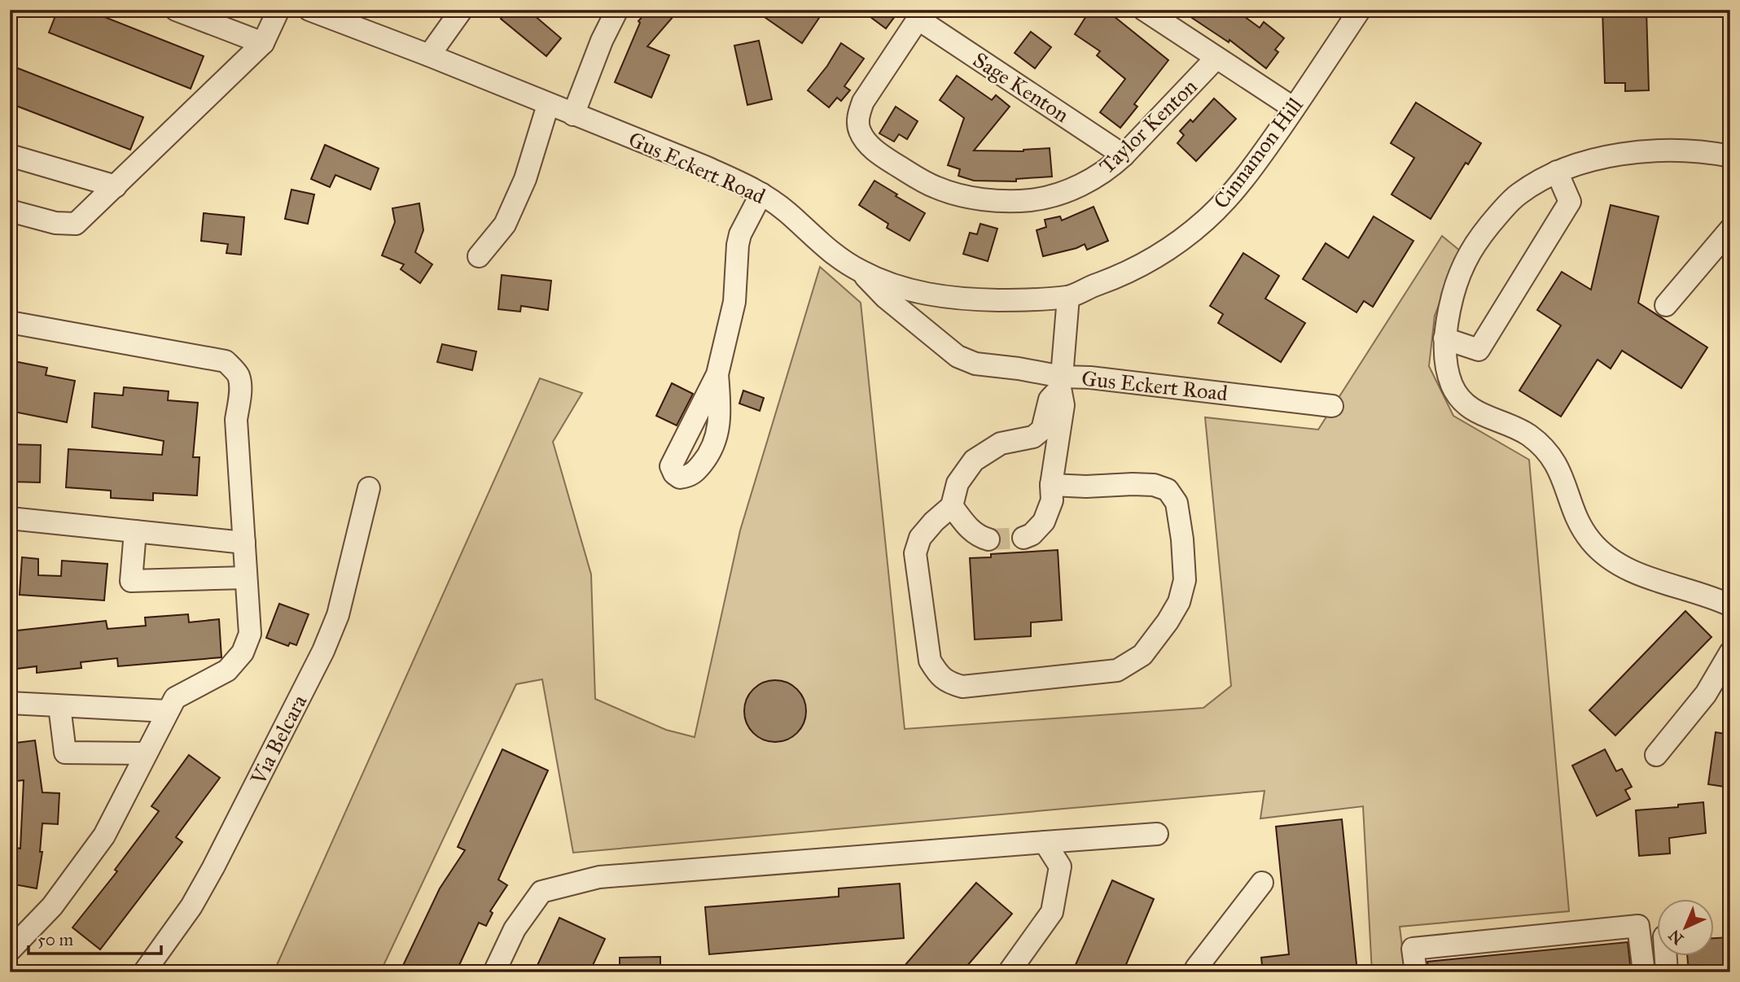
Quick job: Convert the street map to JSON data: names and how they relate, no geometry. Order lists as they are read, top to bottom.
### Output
{
  "streets": {
    "street": [
      "Sage Kenton",
      "Taylor Kenton",
      "Cinnamon Hill",
      "Gus Eckert Road",
      "Via Belcara"
    ]
  },
  "crossings": [
    ["Sage Kenton", "Taylor Kenton"],
    ["Cinnamon Hill", "Gus Eckert Road"]
  ],
  "scale_bar": "50 m",
  "north": "bottom left"
}
